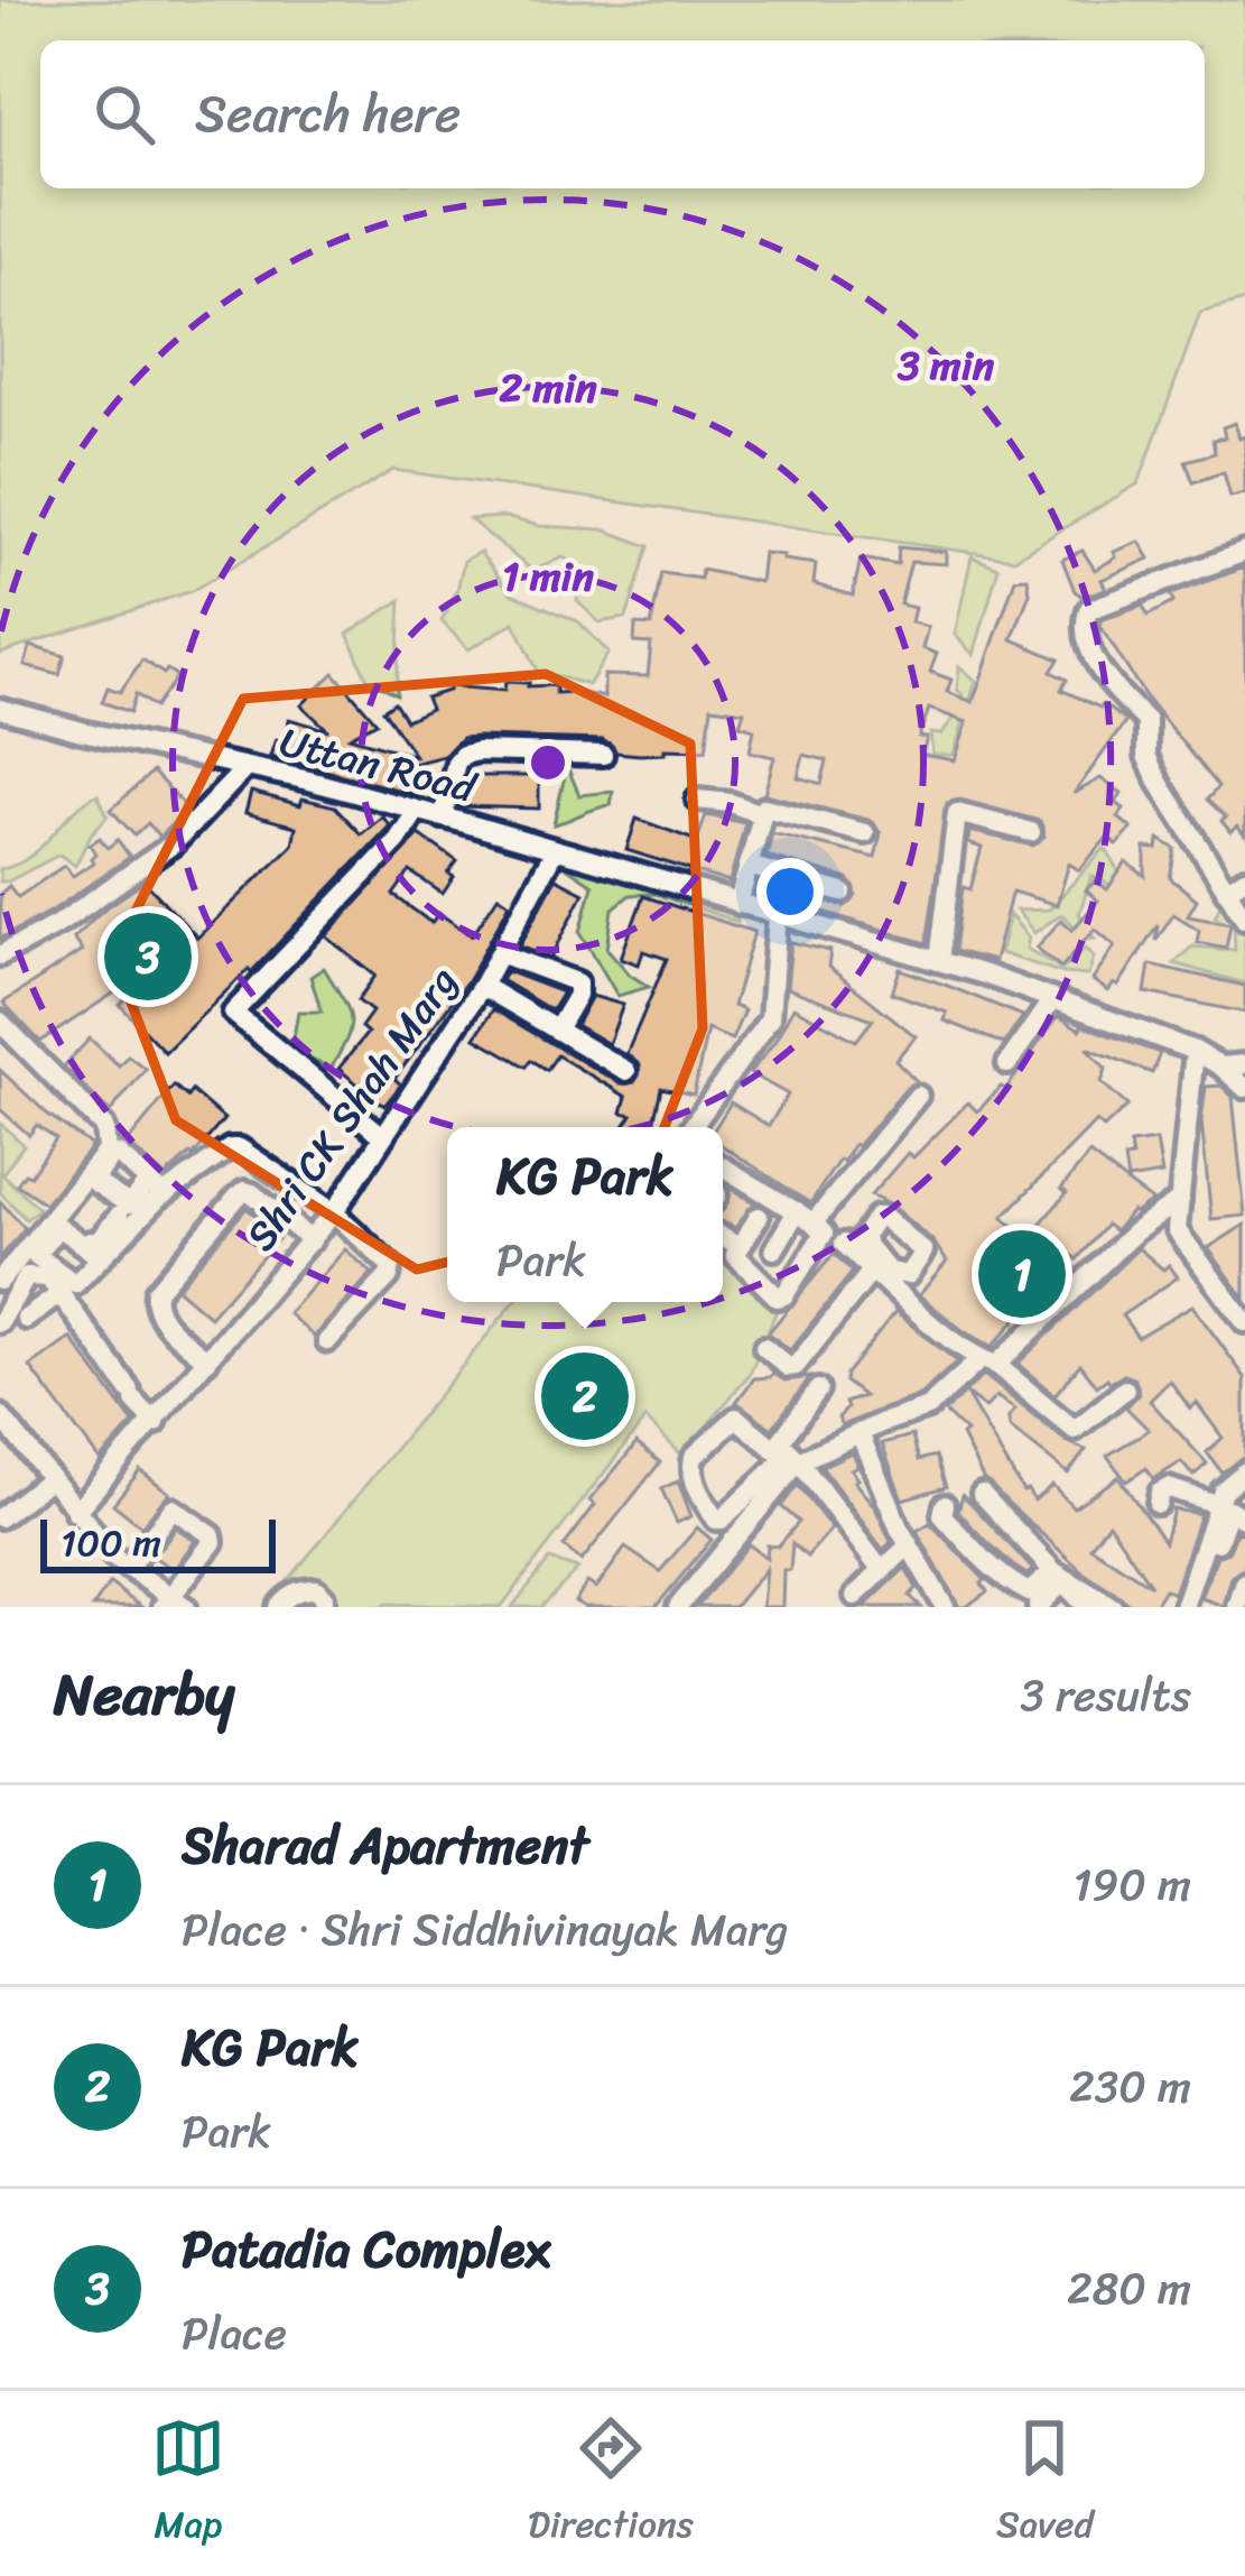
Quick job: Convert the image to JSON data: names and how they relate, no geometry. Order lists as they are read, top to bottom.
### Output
{
  "streets": {
    "street": ["Uttan Road", "Shri CK Shah Marg"]
  },
  "crossings": [
    ["Uttan Road", "Shri CK Shah Marg"]
  ],
  "scale_bar": "100 m",
  "page": {
    "search": "Search here",
    "pins": ["3", "1", "2"],
    "popup": ["KG Park", "Park"],
    "scale": "100 m",
    "heading": ["Nearby", "3 results"],
    "list": [
      {
        "mark": "1",
        "name": "Sharad Apartment",
        "note": "Place · Shri Siddhivinayak Marg",
        "value": "190 m"
      },
      {
        "mark": "2",
        "name": "KG Park",
        "note": "Park",
        "value": "230 m"
      },
      {
        "mark": "3",
        "name": "Patadia Complex",
        "note": "Place",
        "value": "280 m"
      }
    ],
    "nav": ["Map", "Directions", "Saved"]
  },
  "rings": ["3 min", "2 min", "1 min"]
}
